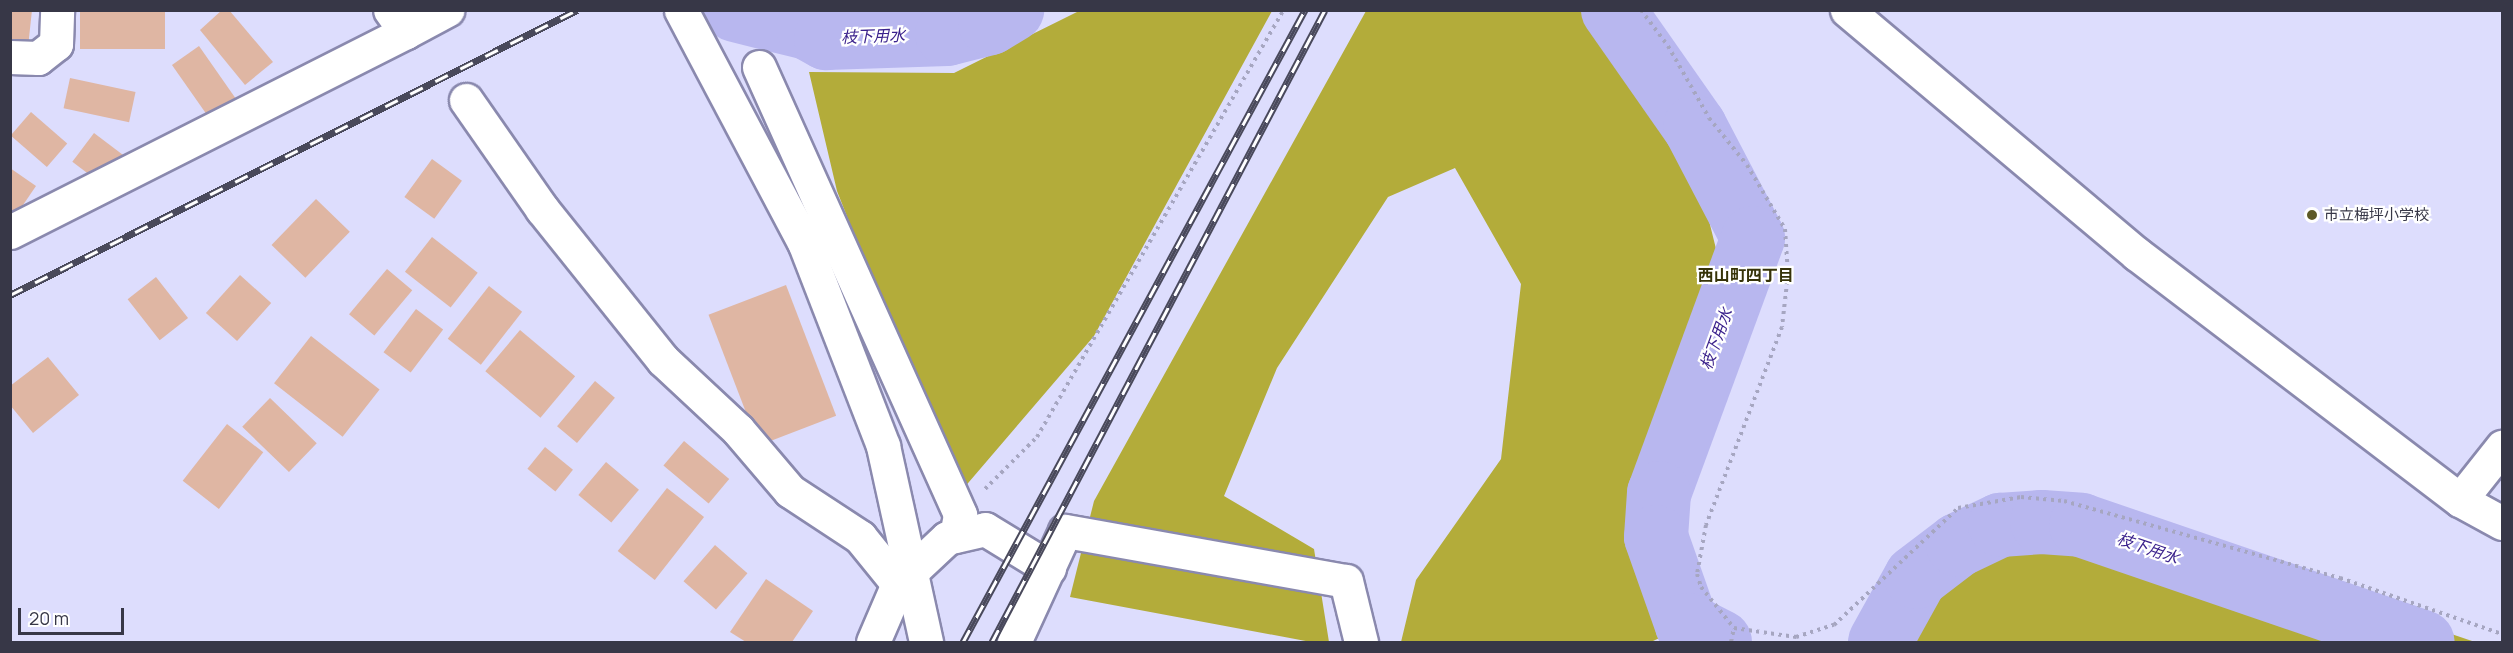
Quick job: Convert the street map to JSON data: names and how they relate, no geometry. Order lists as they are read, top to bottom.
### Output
{
  "districts": ["西山町四丁目"],
  "water": ["枝下用水"],
  "places": ["市立梅坪小学校"],
  "scale_bar": "20 m"
}
